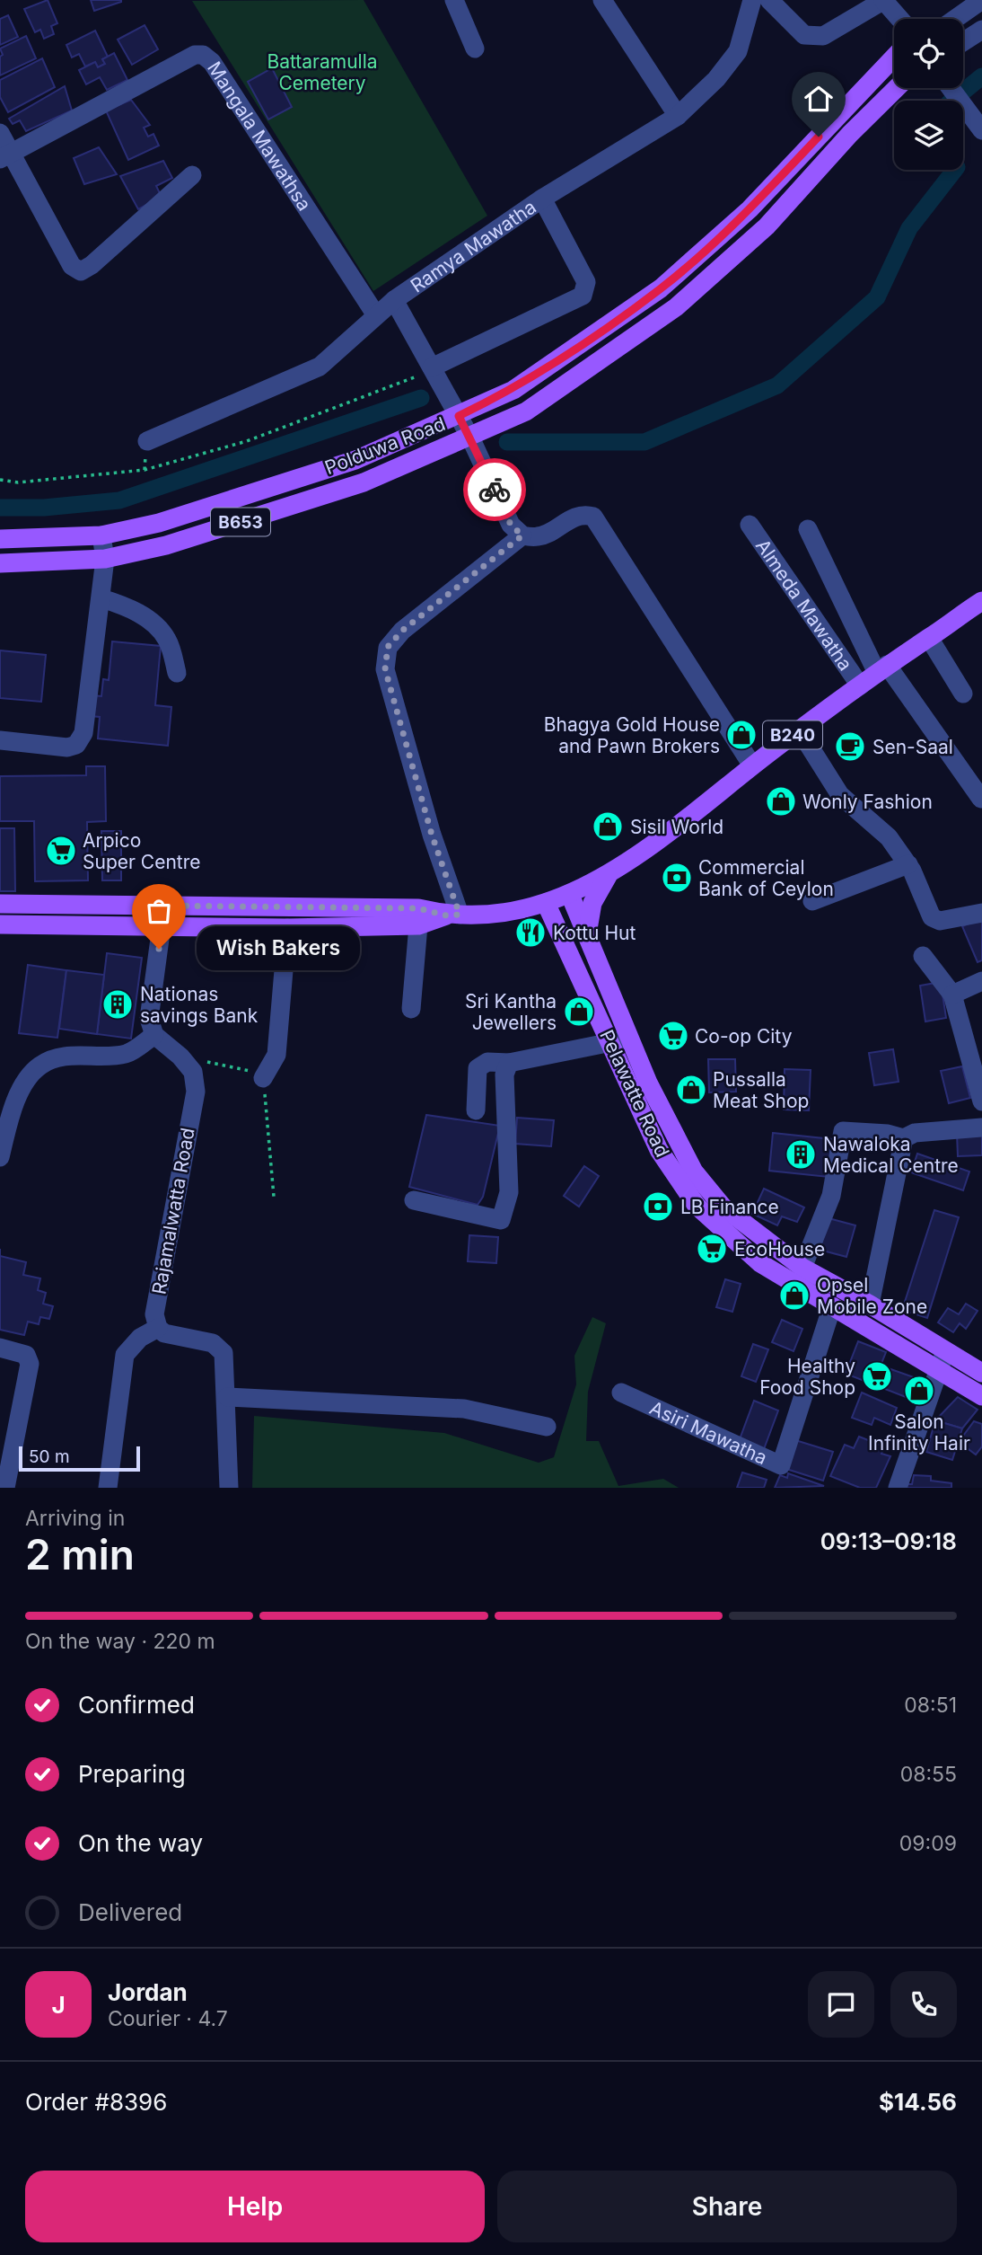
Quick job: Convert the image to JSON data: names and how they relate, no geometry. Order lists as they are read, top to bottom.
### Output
{
  "streets": {
    "main road": [
      "Polduwa Road",
      "B653",
      "B240",
      "Pelawatte Road"
    ],
    "street": [
      "Mangala Mawathsa",
      "Ramya Mawatha",
      "Almeda Mawatha",
      "Rajamalwatta Road",
      "Asiri Mawatha"
    ]
  },
  "crossings": [
    ["Mangala Mawathsa", "Ramya Mawatha"],
    ["Almeda Mawatha", "B240"],
    ["B240", "Pelawatte Road"],
    ["Pelawatte Road", "Asiri Mawatha"]
  ],
  "parks": ["Battaramulla Cemetery"],
  "places": {
    "shop": [
      "Bhagya Gold House and Pawn Brokers",
      "Wonly Fashion",
      "Sisil World",
      "Sri Kantha Jewellers",
      "Pussalla Meat Shop",
      "Opsel Mobile Zone",
      "Salon Infinity Hair"
    ],
    "cafe": ["Sen-Saal"],
    "supermarket": [
      "Arpico Super Centre",
      "Co-op City",
      "EcoHouse",
      "Healthy Food Shop"
    ],
    "bank": ["Commercial Bank of Ceylon", "LB Finance"],
    "restaurant": ["Kottu Hut"],
    "other": ["Wish Bakers"],
    "building": ["Nationas savings Bank", "Nawaloka Medical Centre"]
  },
  "scale_bar": "50 m",
  "page": {
    "bubble": "Wish Bakers",
    "scale": "50 m",
    "heading": ["2 min", "Arriving in", "09:13–09:18"],
    "panel": [
      "Jordan",
      "Courier · 4.7",
      "Order #8396",
      "$14.56"
    ],
    "bar": "On the way · 220 m",
    "list": [
      ["Confirmed", "08:51"],
      ["Preparing", "08:55"],
      ["On the way", "09:09"],
      "Delivered"
    ],
    "round": "J",
    "buttons": ["Help", "Share"]
  }
}
